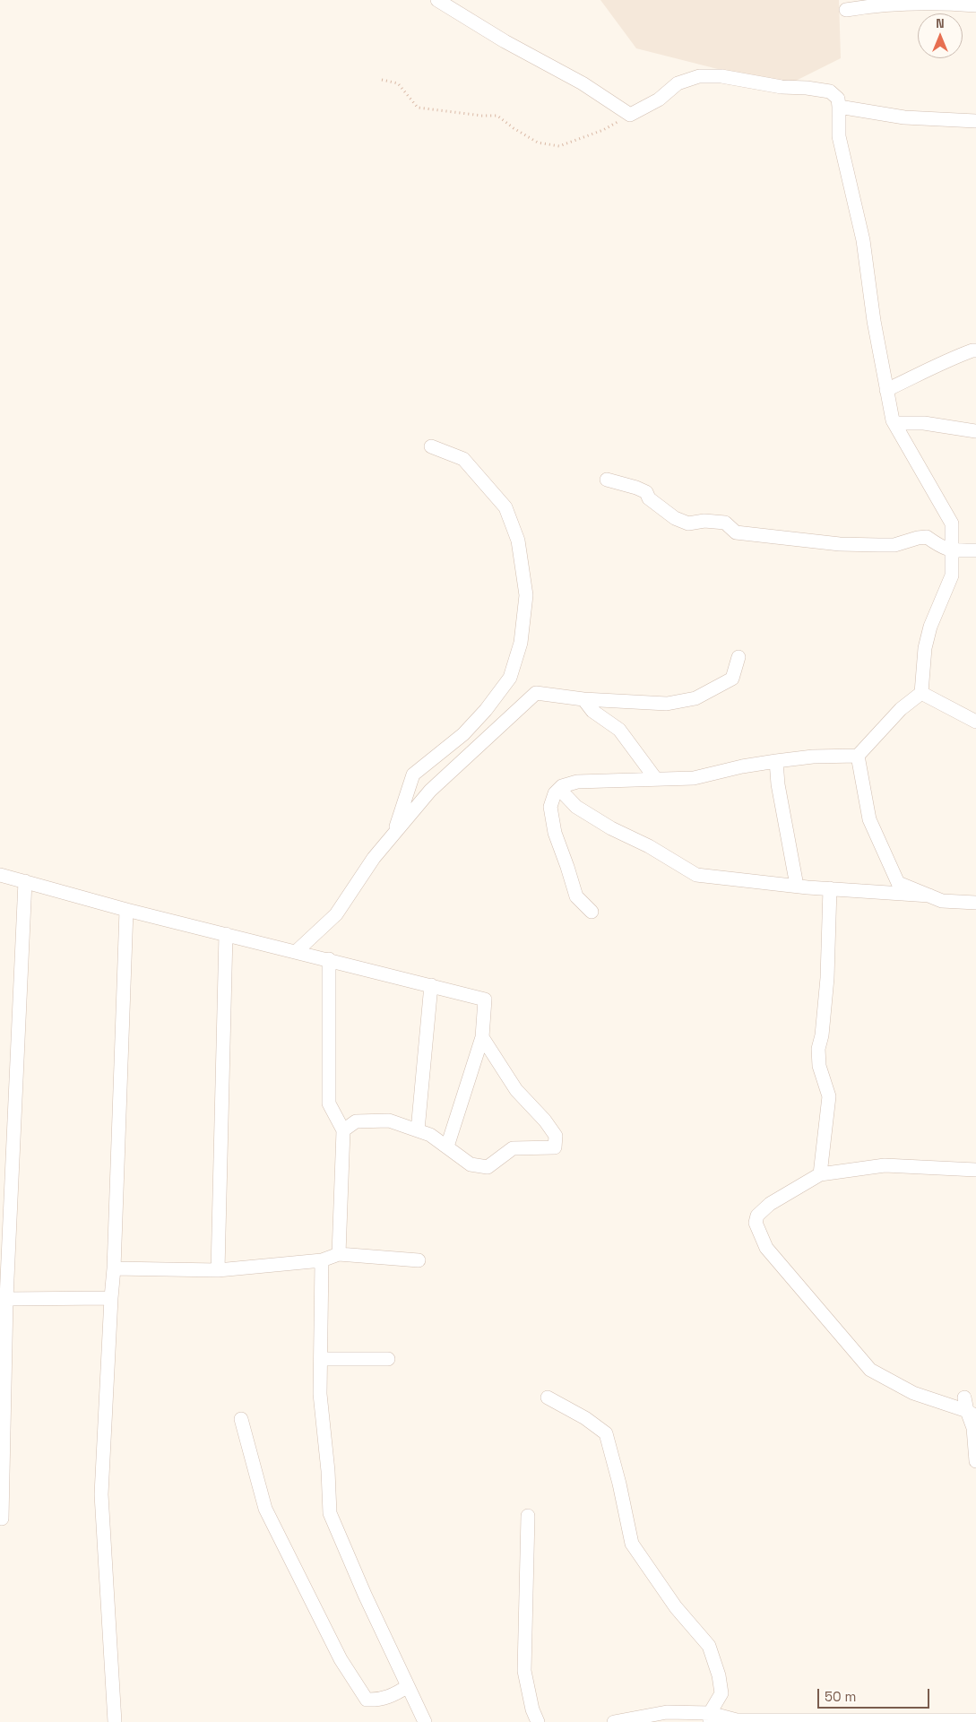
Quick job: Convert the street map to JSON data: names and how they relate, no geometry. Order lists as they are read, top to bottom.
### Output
{
  "scale_bar": "50 m",
  "north": "top"
}
